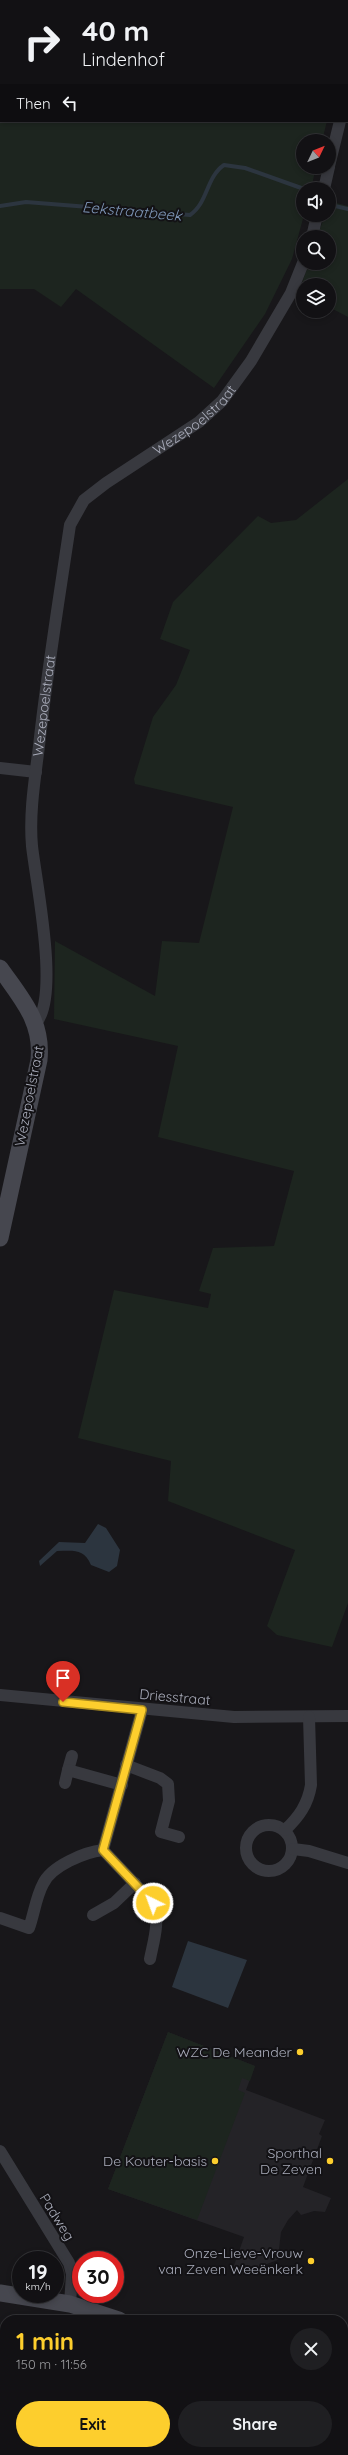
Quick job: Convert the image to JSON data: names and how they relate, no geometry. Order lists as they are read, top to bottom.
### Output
{
  "streets": {
    "street": ["Wezepoelstraat", "Driesstraat", "Padweg"]
  },
  "water": ["Eekstraatbeek"],
  "places": [
    "WZC De Meander",
    "De Kouter-basis",
    "Sporthal De Zeven",
    "Onze-Lieve-Vrouw van Zeven Weeënkerk"
  ],
  "north": "top right",
  "page": {
    "turn": ["40 m", "Lindenhof"],
    "then": "Then",
    "speed": "19 km/h",
    "limit": "30",
    "heading": ["1 min", "150 m · 11:56"],
    "buttons": ["Exit", "Share"]
  }
}
